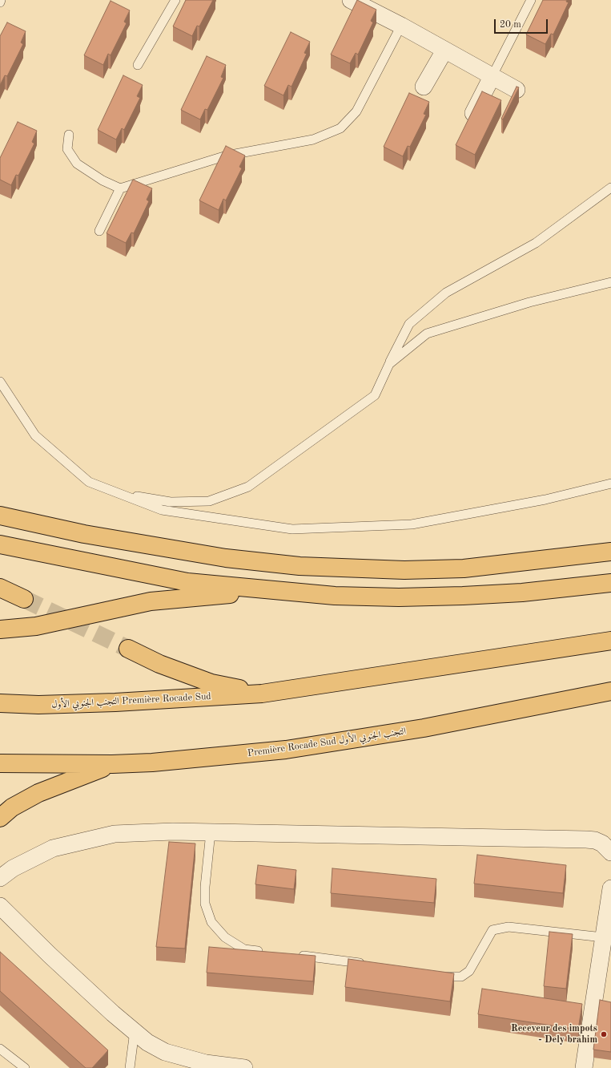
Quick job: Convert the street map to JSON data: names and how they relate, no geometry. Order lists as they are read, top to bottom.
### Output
{
  "streets": {
    "highway": ["التجنب الجنوبي الأول Première Rocade Sud", "Première Rocade Sud التجنب الجنوبي الأول"]
  },
  "places": ["Receveur des impots - Dely brahim"],
  "scale_bar": "20 m"
}
